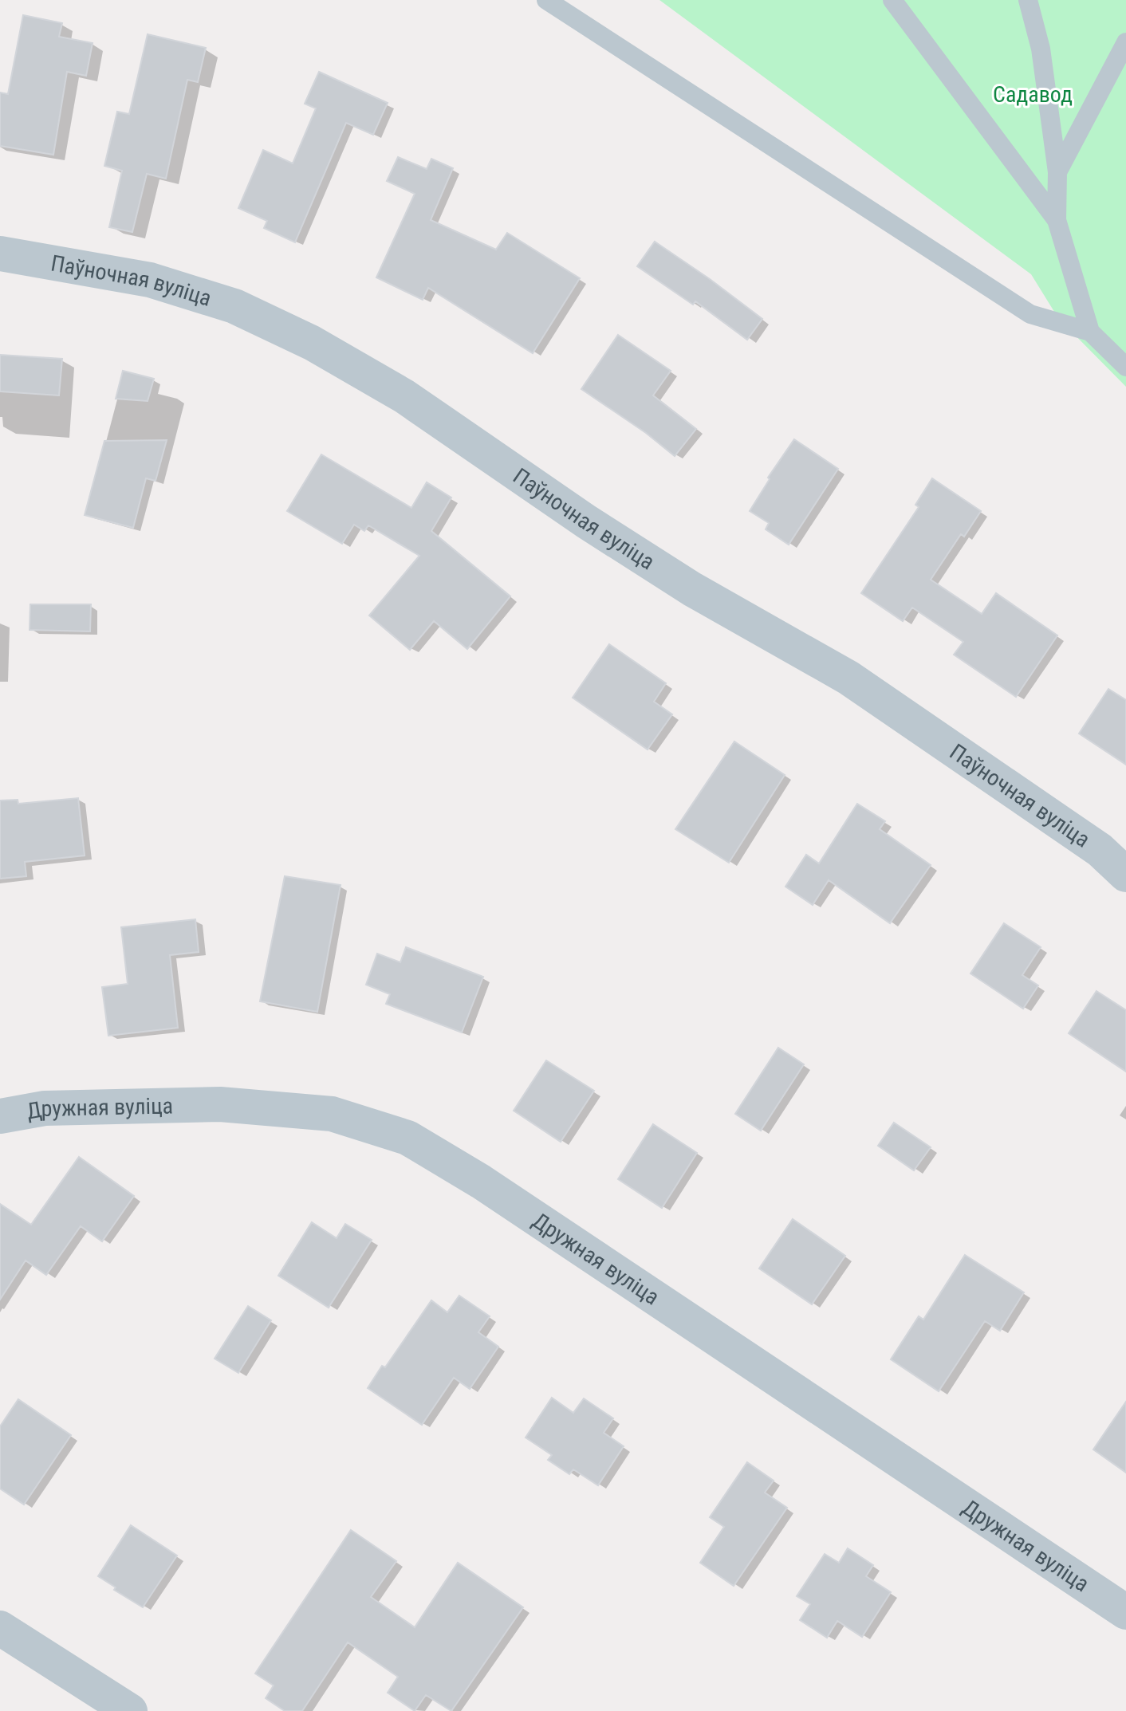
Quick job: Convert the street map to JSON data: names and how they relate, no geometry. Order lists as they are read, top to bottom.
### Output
{
  "streets": {
    "street": ["Паўночная вуліца", "Дружная вуліца"]
  },
  "parks": ["Садавод"]
}
